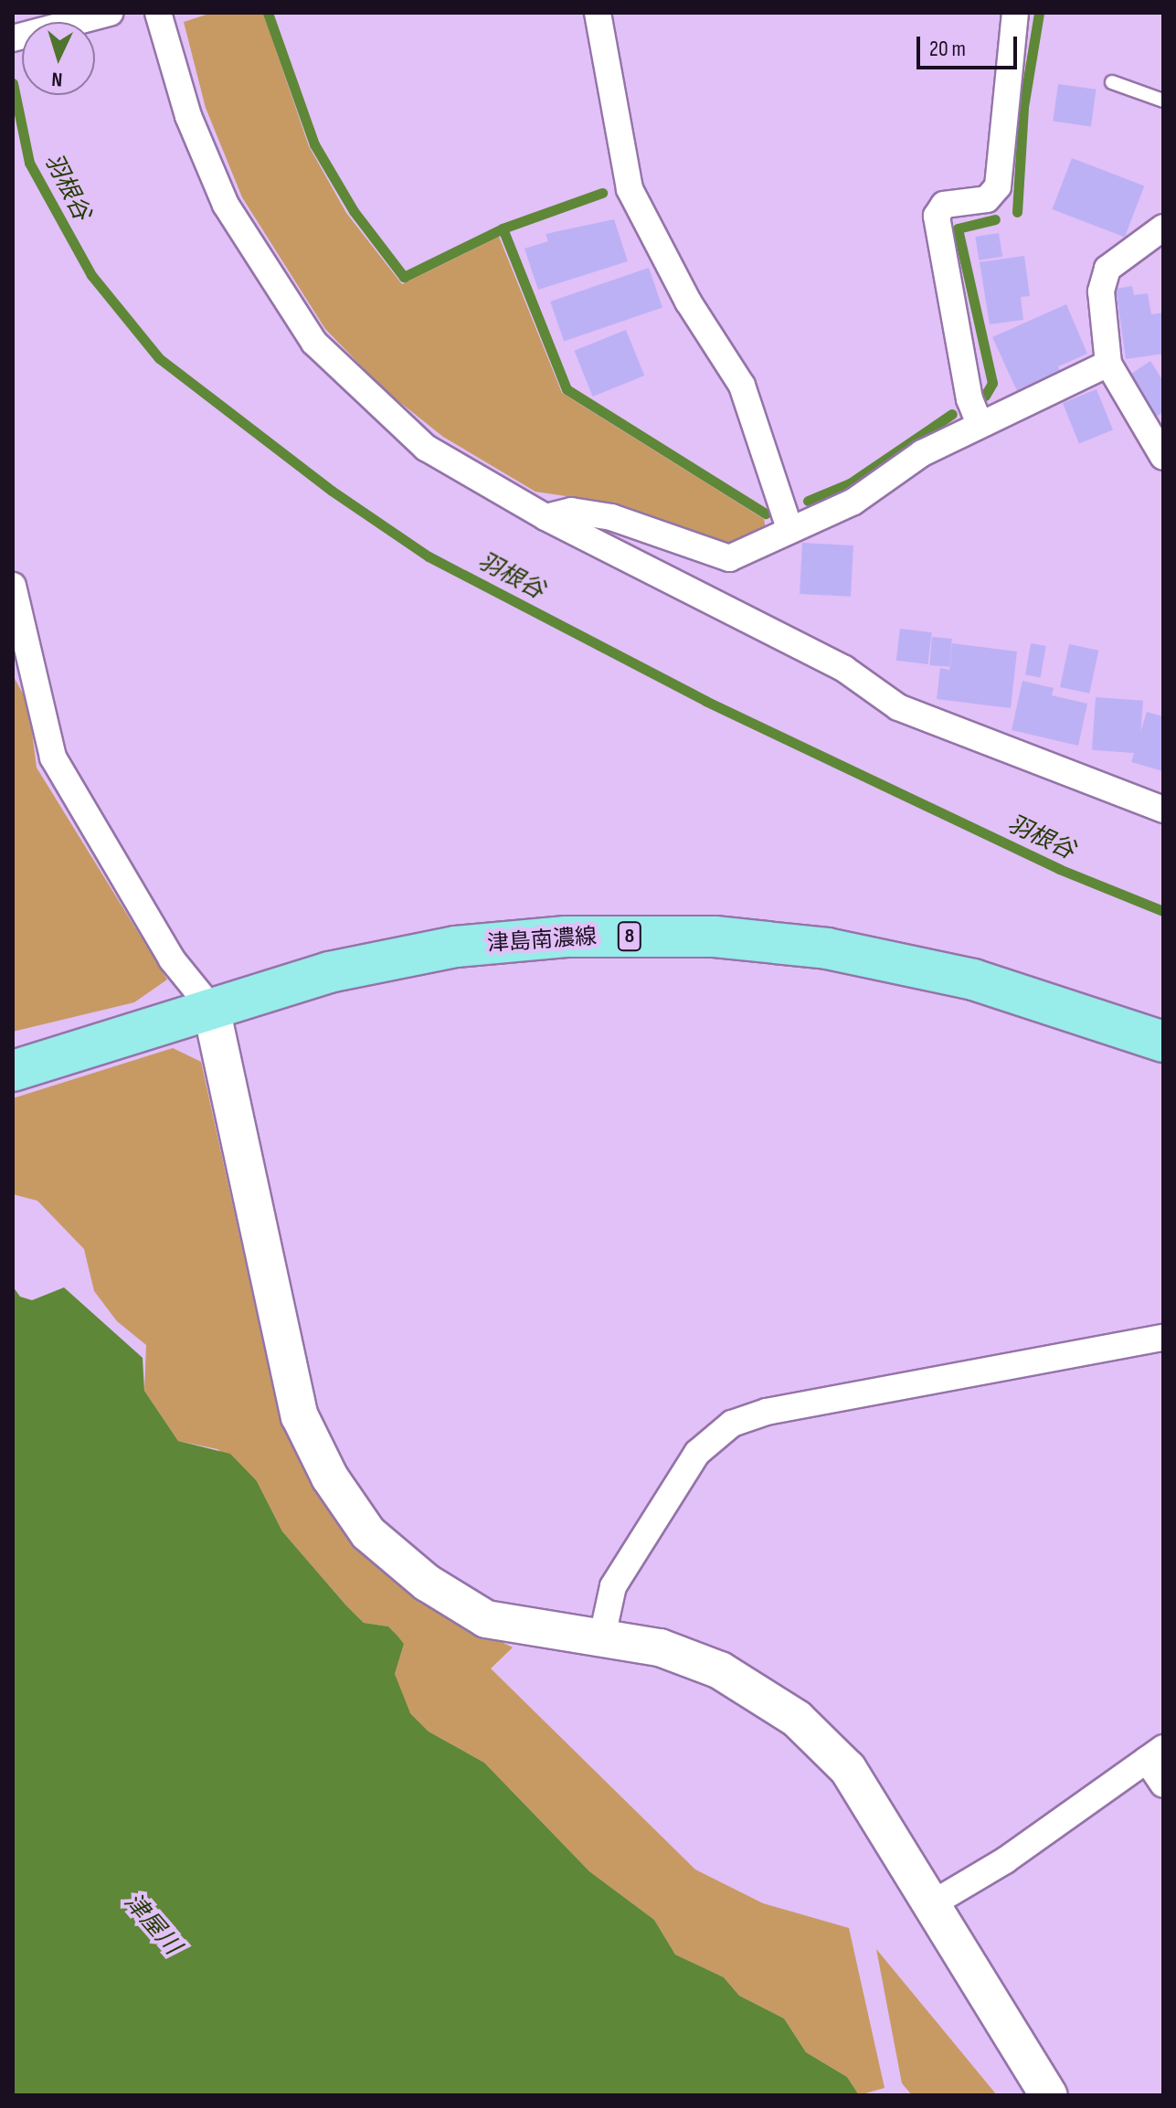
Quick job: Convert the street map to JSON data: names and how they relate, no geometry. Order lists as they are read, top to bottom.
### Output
{
  "streets": {
    "main road": ["8", "津島南濃線"]
  },
  "water": ["羽根谷", "津屋川"],
  "scale_bar": "20 m",
  "north": "bottom"
}
